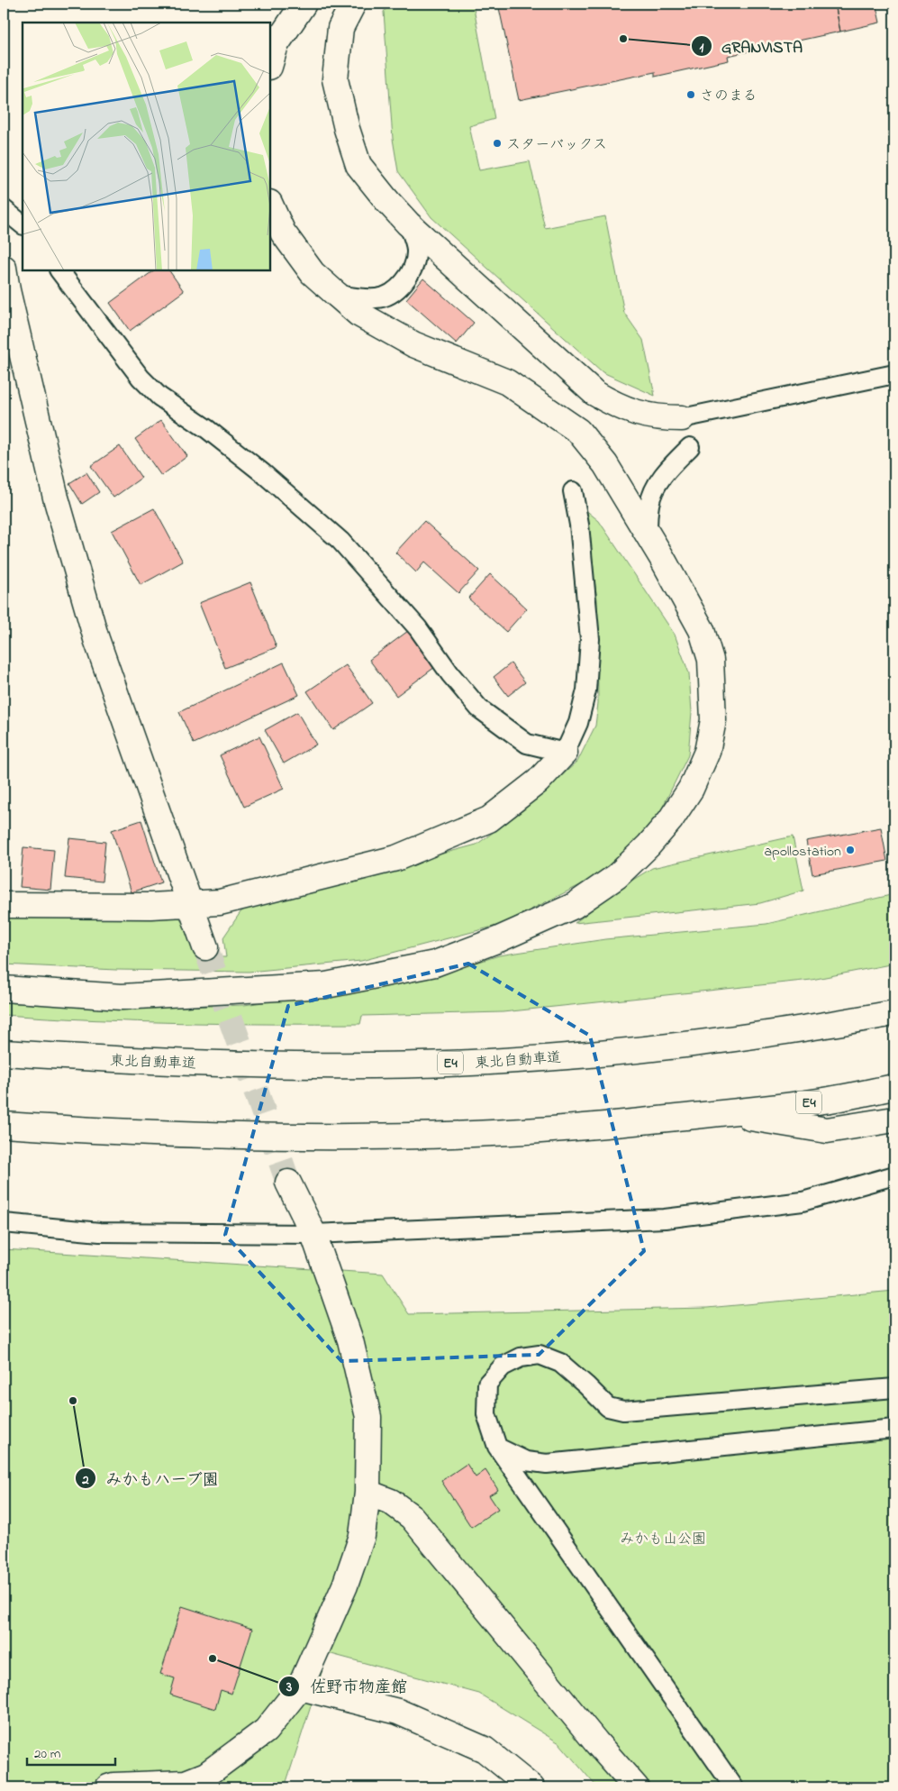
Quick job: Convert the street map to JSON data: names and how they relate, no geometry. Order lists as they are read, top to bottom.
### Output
{
  "streets": {
    "main road": ["東北自動車道", "E4"]
  },
  "parks": ["みかも山公園"],
  "places": [
    "GRANVISTA",
    "さのまる",
    "スターバックス",
    "apollostation",
    "みかもハーブ園",
    "佐野市物産館"
  ],
  "scale_bar": "20 m"
}
